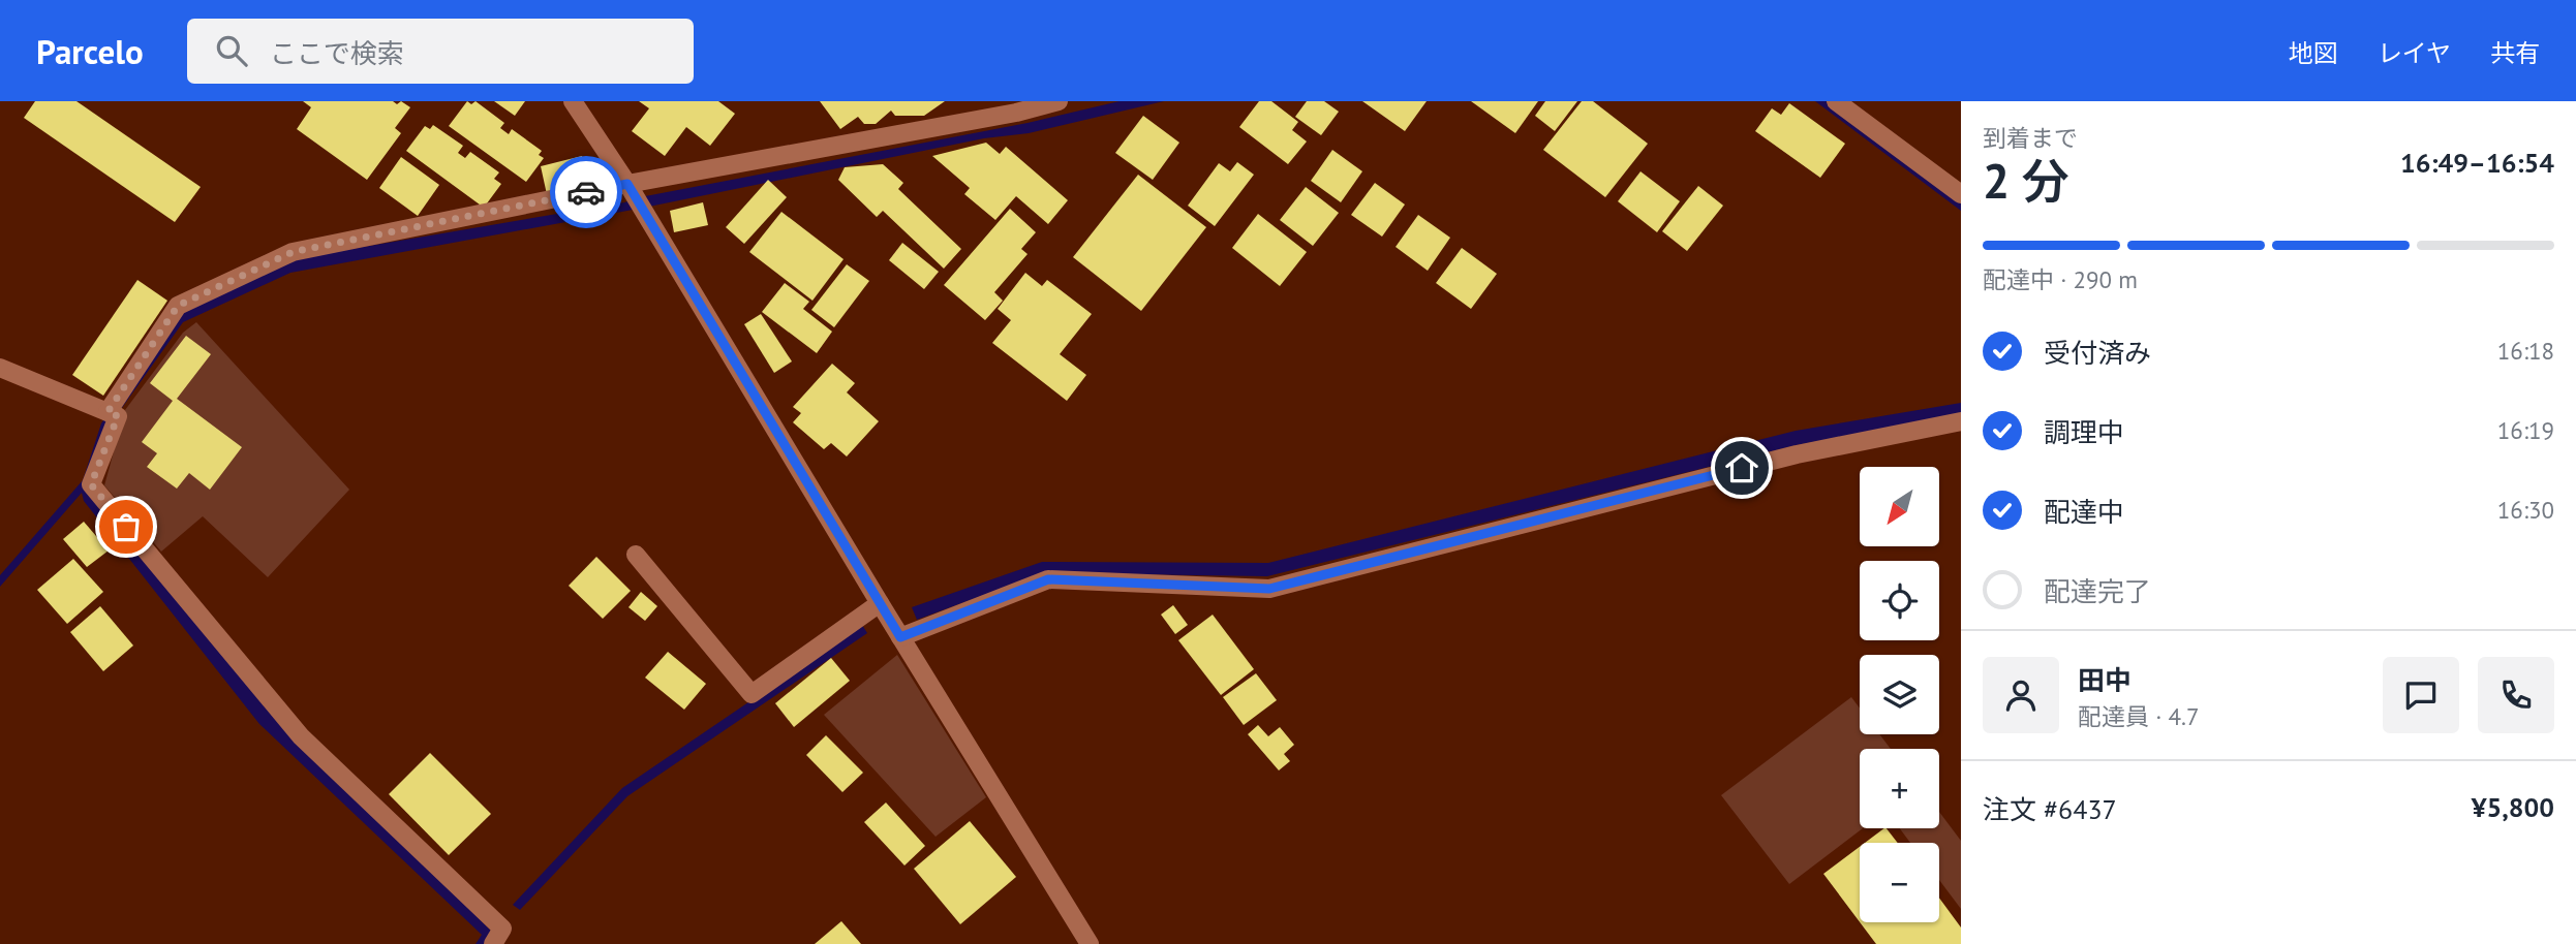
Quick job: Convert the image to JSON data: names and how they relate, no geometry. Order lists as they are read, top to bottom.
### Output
{
  "north": "bottom left",
  "page": {
    "header": "Parcelo",
    "search": "ここで検索",
    "nav": ["地図", "レイヤ", "共有"],
    "heading": ["2 分", "到着まで", "16:49–16:54"],
    "panel": [
      "田中",
      "配達員 · 4.7",
      "注文 #6437",
      "¥5,800"
    ],
    "bar": "配達中 · 290 m",
    "list": [
      ["受付済み", "16:18"],
      ["調理中", "16:19"],
      ["配達中", "16:30"],
      "配達完了"
    ],
    "map_buttons": ["+", "−"]
  }
}
